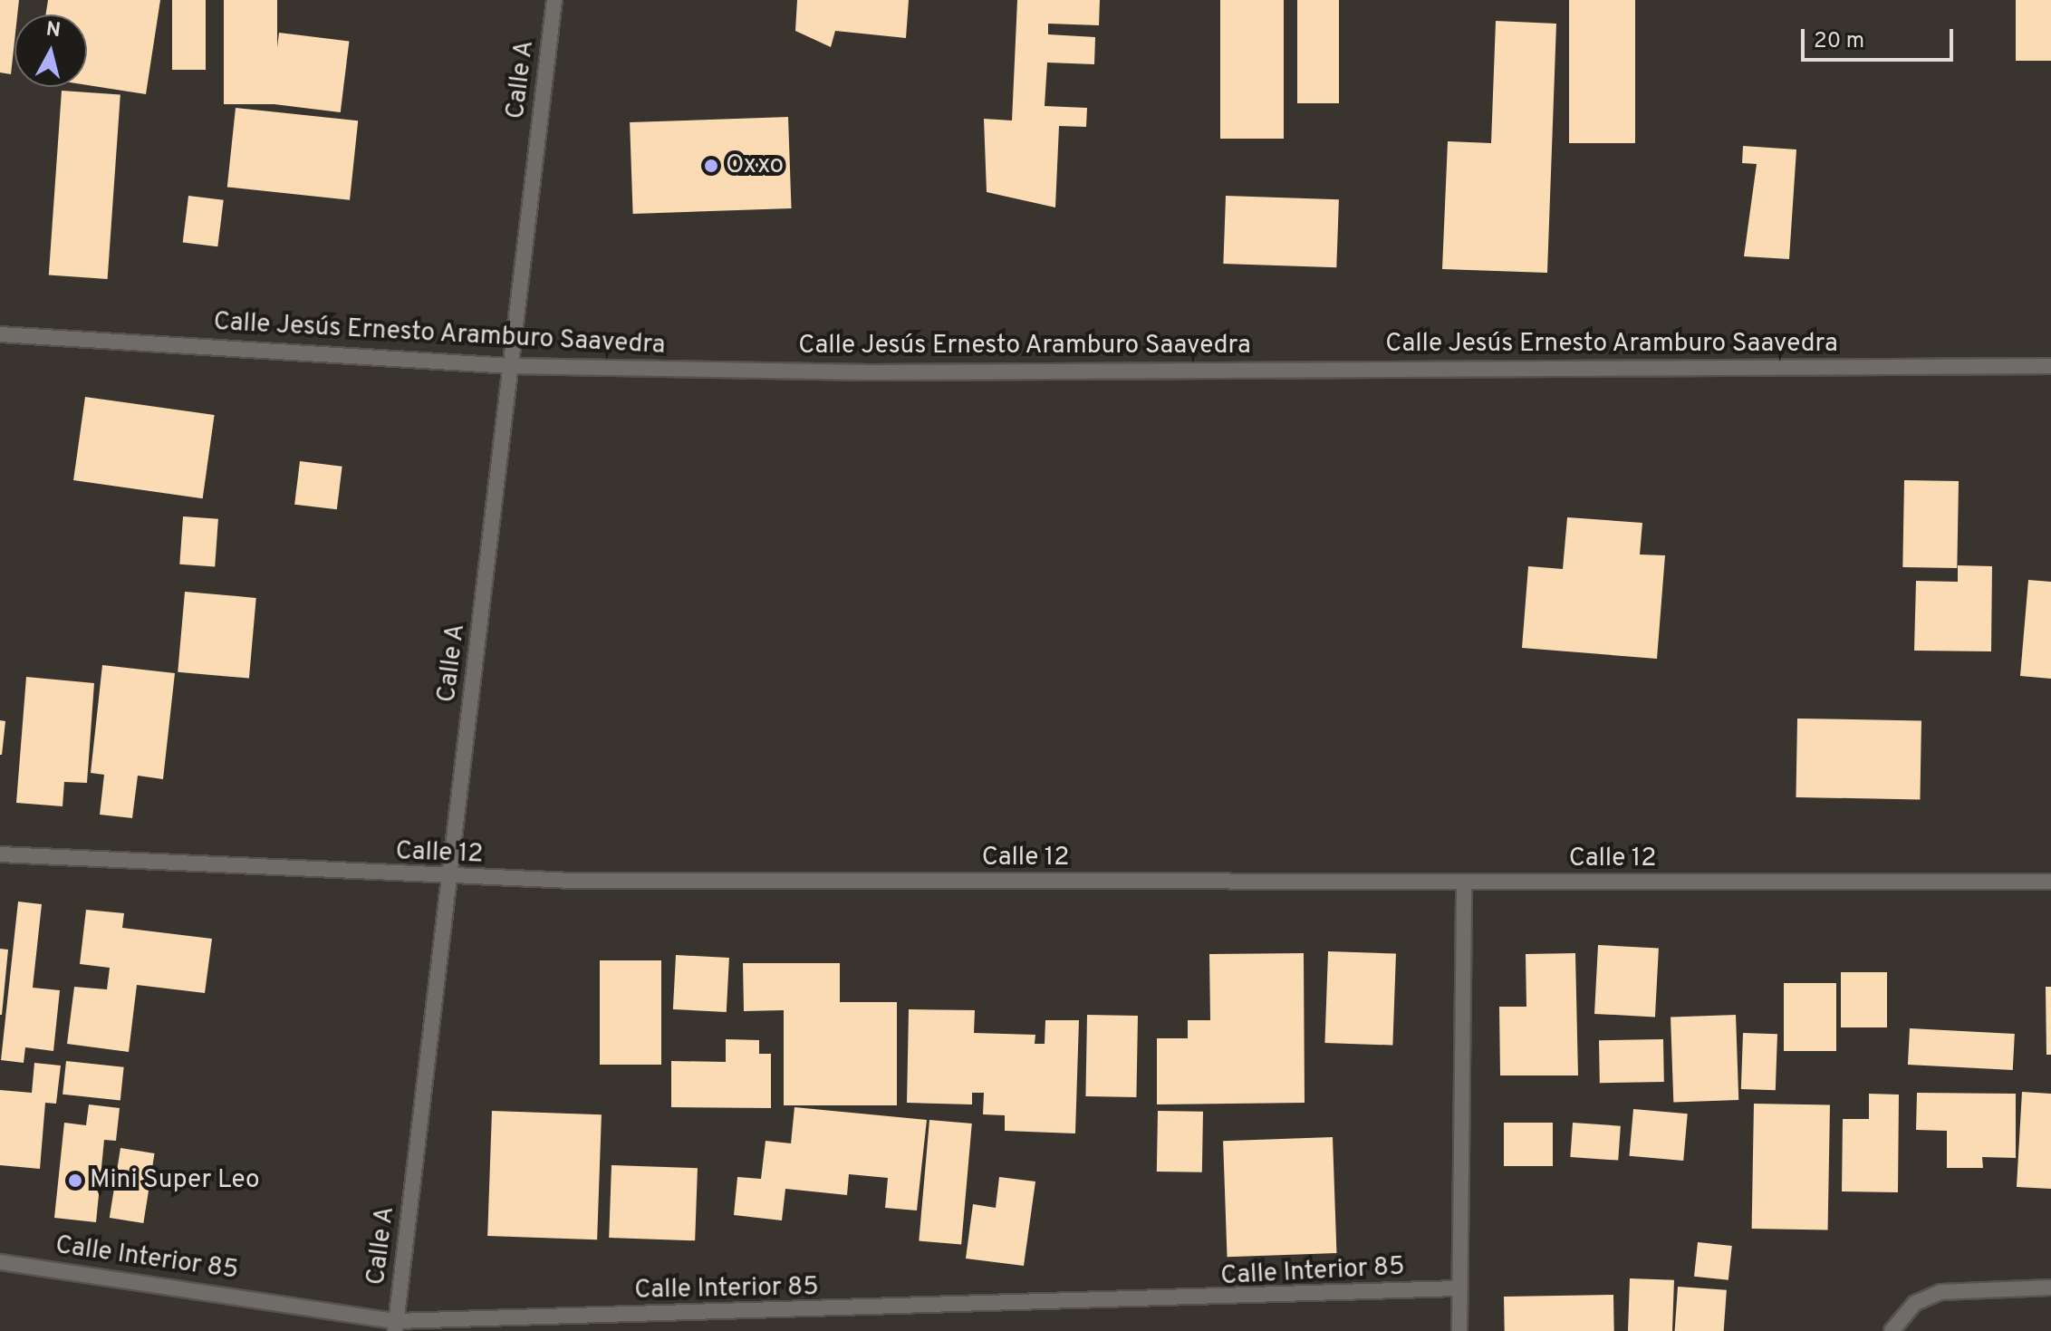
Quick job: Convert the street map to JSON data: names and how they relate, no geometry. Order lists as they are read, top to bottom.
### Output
{
  "streets": {
    "street": [
      "Calle A",
      "Calle Jesús Ernesto Aramburo Saavedra",
      "Calle 12",
      "Calle Interior 85"
    ]
  },
  "crossings": [
    ["Calle A", "Calle Jesús Ernesto Aramburo Saavedra"],
    ["Calle A", "Calle 12"],
    ["Calle A", "Calle Interior 85"]
  ],
  "places": ["Oxxo", "Mini Super Leo"],
  "scale_bar": "20 m",
  "north": "top"
}
